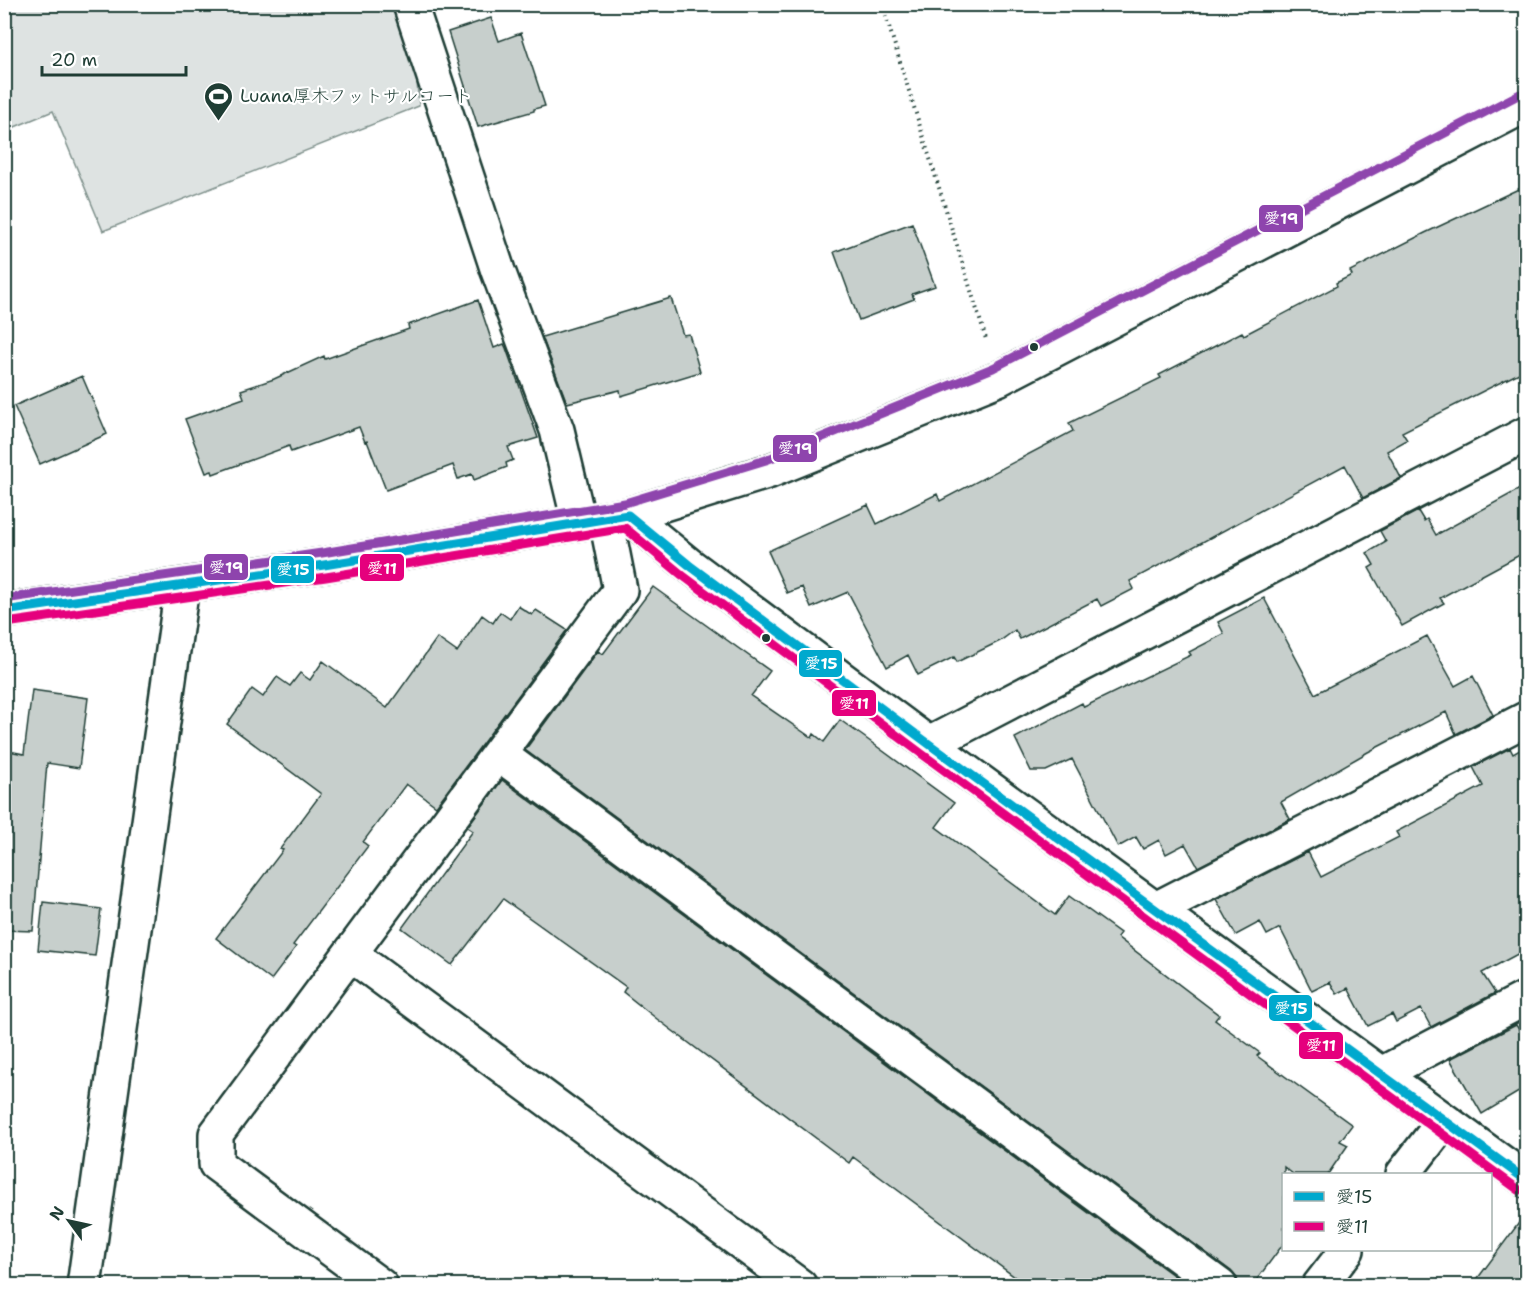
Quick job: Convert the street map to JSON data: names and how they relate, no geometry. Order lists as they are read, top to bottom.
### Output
{
  "places": {
    "sports": ["Luana厚木フットサルコート"]
  },
  "lines": ["transit line 愛19", "transit line 愛15", "transit line 愛11"],
  "legend": ["愛15", "愛11"],
  "scale_bar": "20 m",
  "north": "top left"
}
